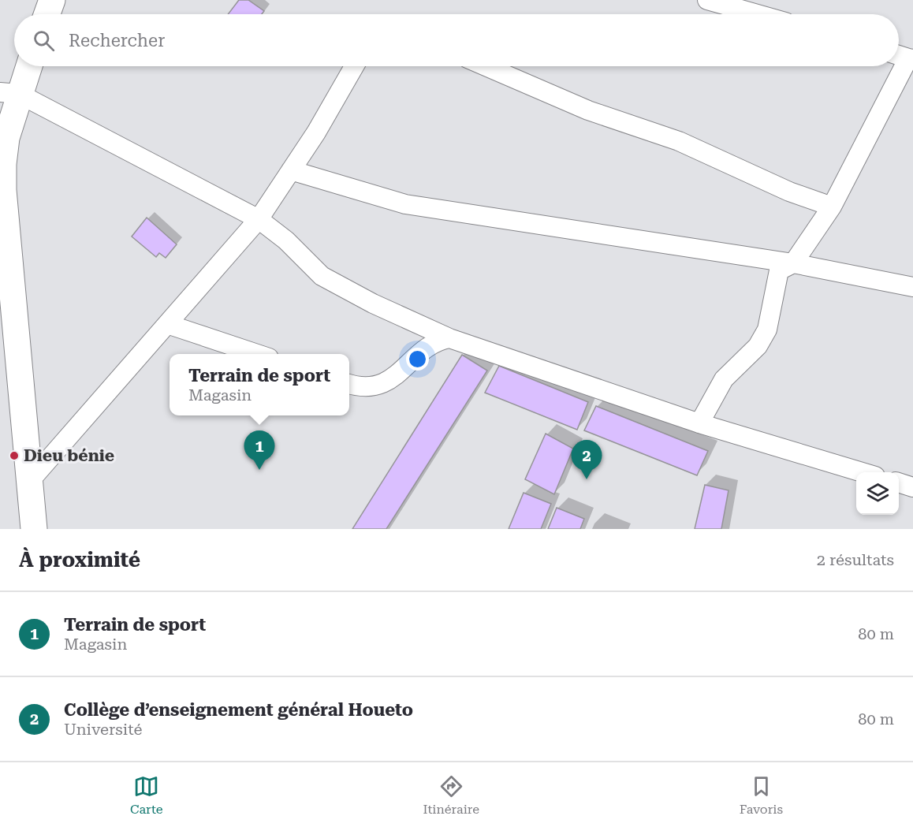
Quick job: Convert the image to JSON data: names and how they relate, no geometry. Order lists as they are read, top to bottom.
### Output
{
  "places": ["Dieu bénie"],
  "page": {
    "search": "Rechercher",
    "popup": ["Terrain de sport", "Magasin"],
    "pins": ["1", "2"],
    "heading": ["À proximité", "2 résultats"],
    "list": [
      {
        "mark": "1",
        "name": "Terrain de sport",
        "note": "Magasin",
        "value": "80 m"
      },
      {
        "mark": "2",
        "name": "Collège d’enseignement général Houeto",
        "note": "Université",
        "value": "80 m"
      }
    ],
    "nav": ["Carte", "Itinéraire", "Favoris"]
  }
}
